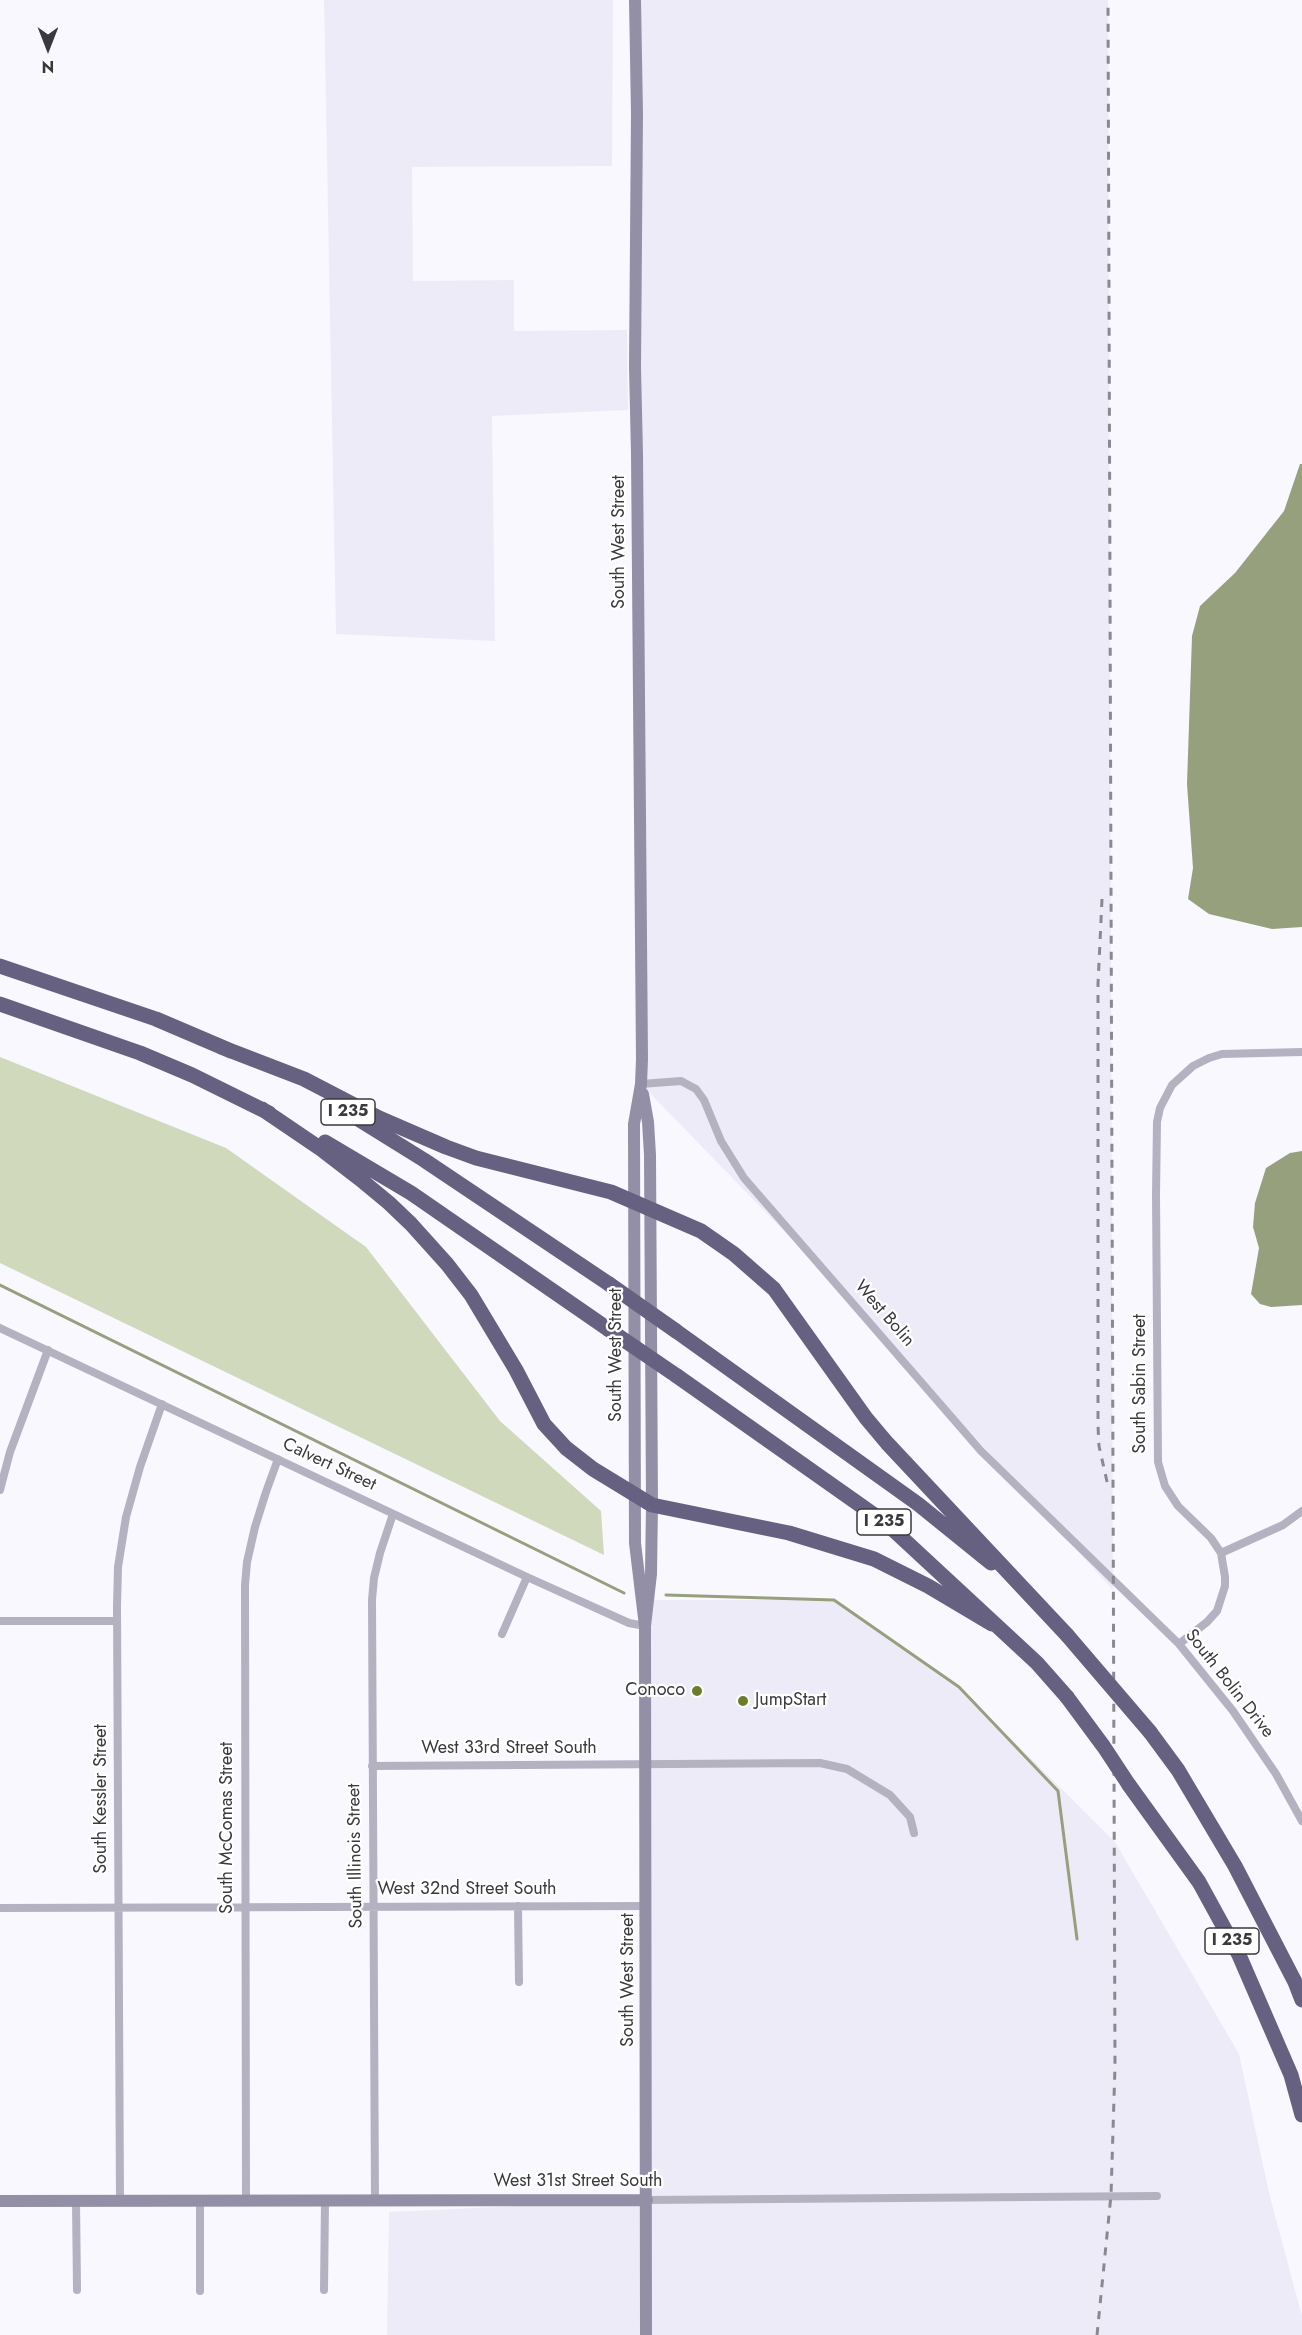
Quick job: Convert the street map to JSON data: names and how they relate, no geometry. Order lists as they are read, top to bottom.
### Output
{
  "streets": {
    "highway": ["I 235"],
    "street": [
      "South West Street",
      "West Bolin",
      "South Sabin Street",
      "Calvert Street",
      "South Bolin Drive",
      "West 33rd Street South",
      "South Kessler Street",
      "South McComas Street",
      "South Illinois Street",
      "West 32nd Street South",
      "West 31st Street South"
    ]
  },
  "crossings": [
    ["South West Street", "West Bolin"],
    ["South West Street", "Calvert Street"],
    ["South West Street", "West 33rd Street South"],
    ["South West Street", "West 32nd Street South"],
    ["South West Street", "West 31st Street South"],
    ["West Bolin", "South Bolin Drive"],
    ["Calvert Street", "South Kessler Street"],
    ["Calvert Street", "South McComas Street"],
    ["Calvert Street", "South Illinois Street"],
    ["West 33rd Street South", "South Illinois Street"],
    ["South Kessler Street", "West 32nd Street South"],
    ["South Kessler Street", "West 31st Street South"],
    ["South McComas Street", "West 32nd Street South"],
    ["South McComas Street", "West 31st Street South"],
    ["South Illinois Street", "West 32nd Street South"],
    ["South Illinois Street", "West 31st Street South"]
  ],
  "places": ["Conoco", "JumpStart"],
  "north": "bottom"
}
